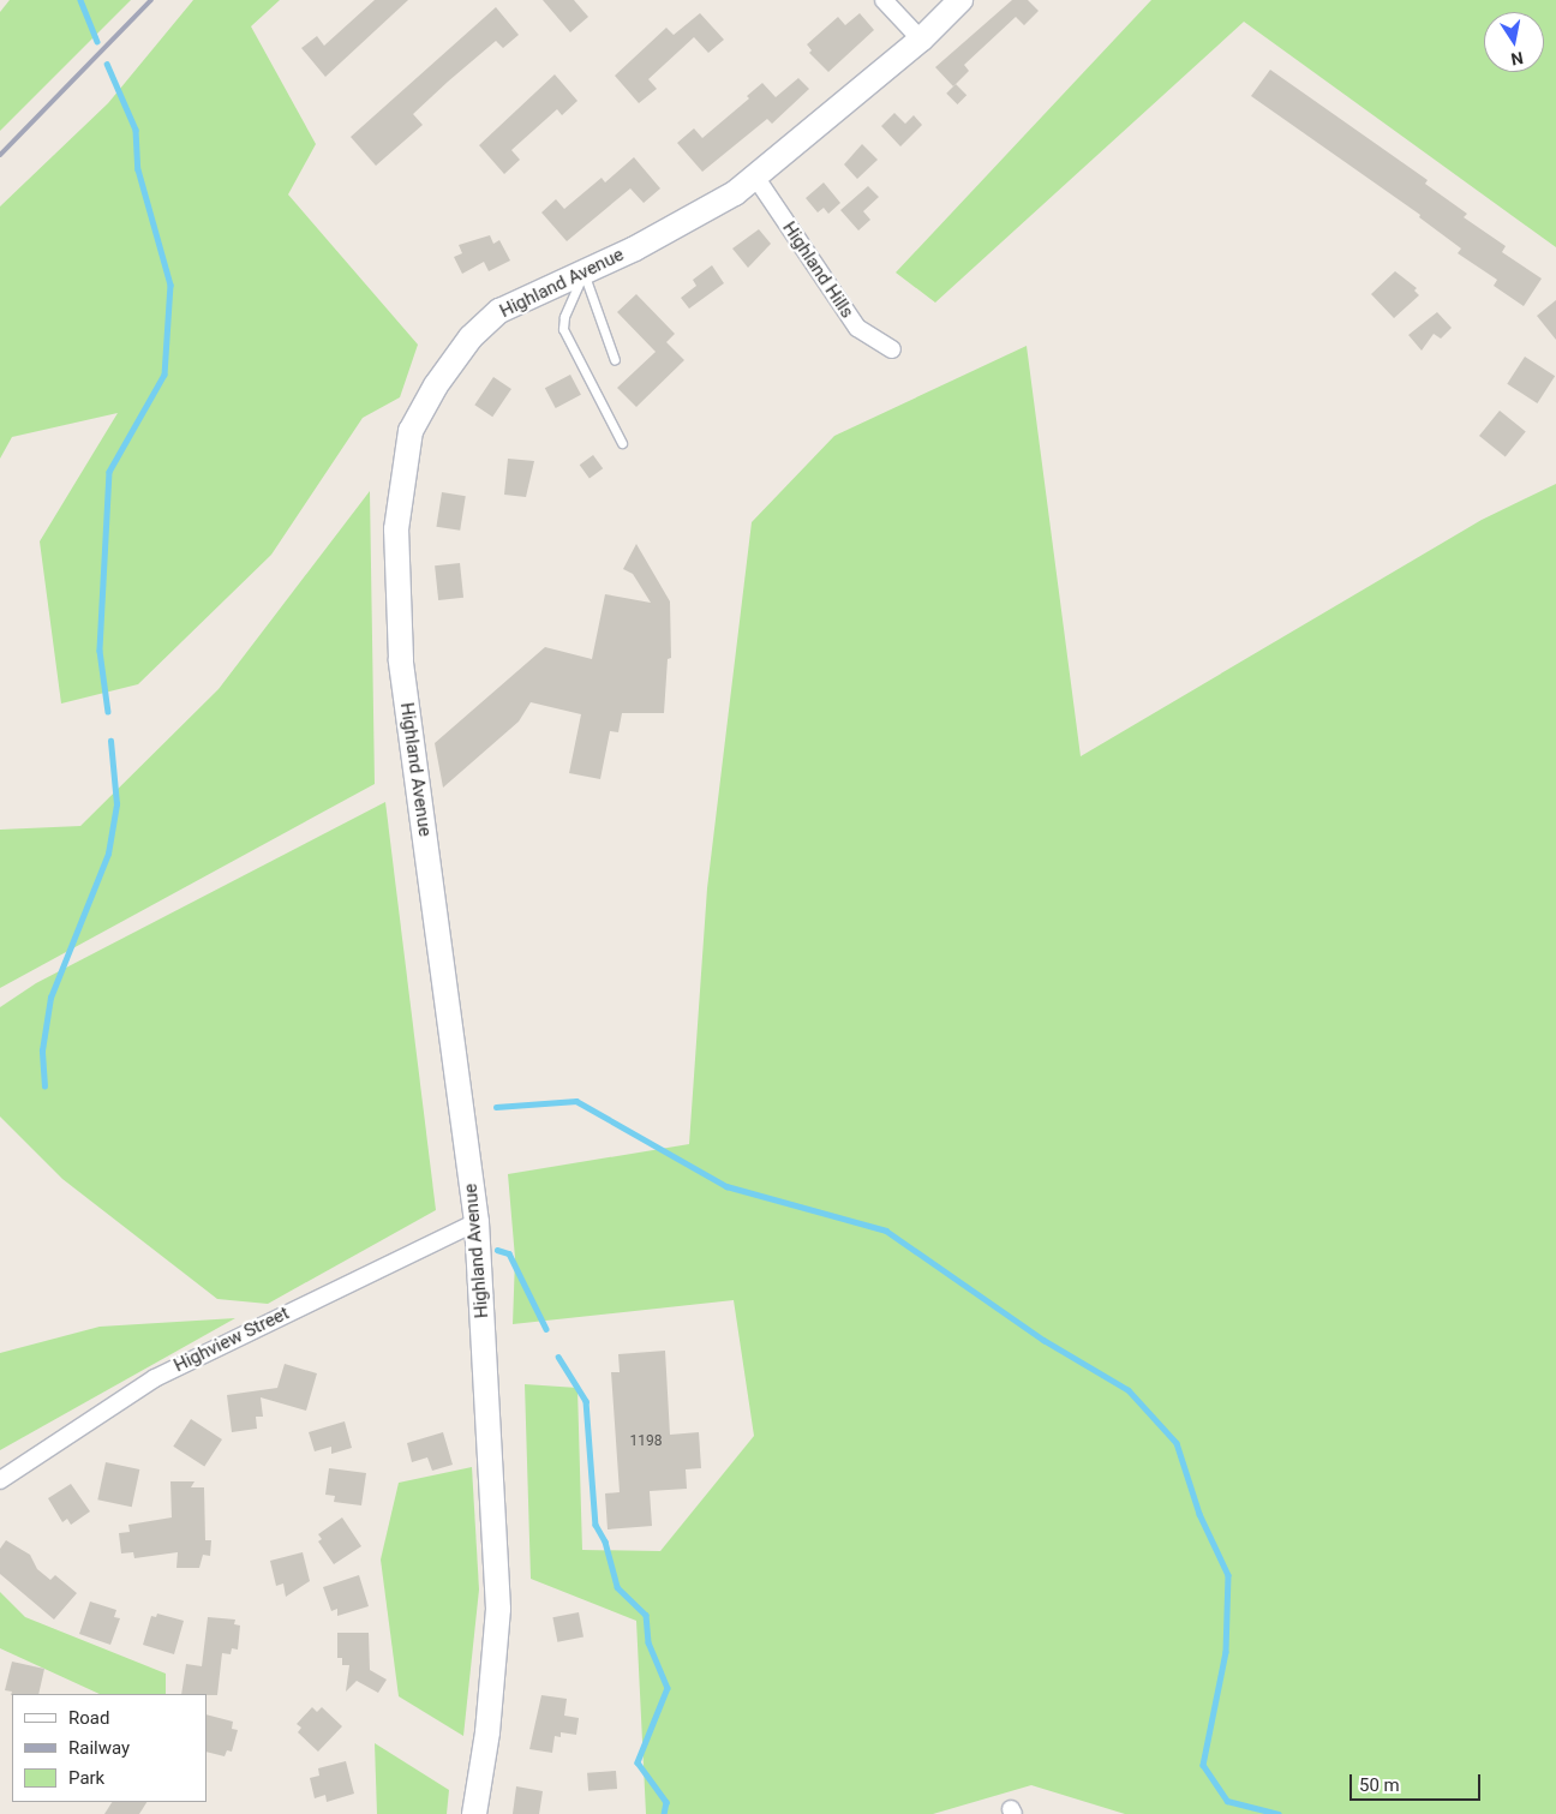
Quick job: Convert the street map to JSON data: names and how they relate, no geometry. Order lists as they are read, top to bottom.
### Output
{
  "streets": {
    "main road": ["Highland Avenue"],
    "street": ["Highland Hills", "Highview Street"]
  },
  "crossings": [
    ["Highland Hills", "Highland Avenue"],
    ["Highland Avenue", "Highview Street"]
  ],
  "house_numbers": ["1198"],
  "legend": ["Road", "Railway", "Park"],
  "scale_bar": "50 m",
  "north": "bottom"
}
